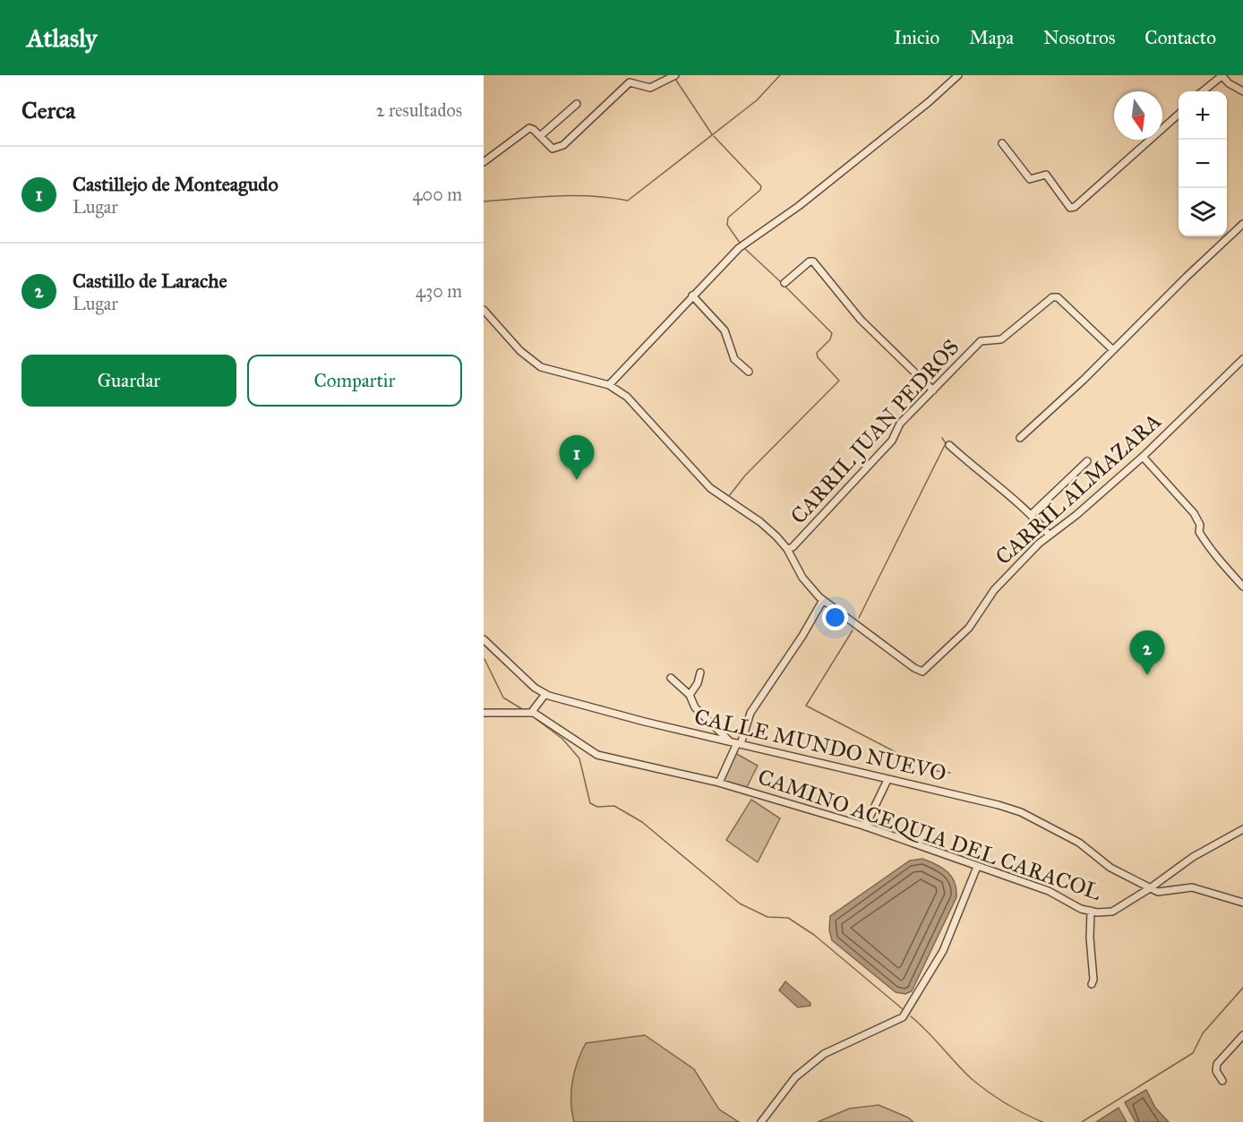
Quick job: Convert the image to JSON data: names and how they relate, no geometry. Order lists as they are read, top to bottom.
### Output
{
  "streets": {
    "street": [
      "CARRIL JUAN PEDROS",
      "CARRIL ALMAZARA",
      "CALLE MUNDO NUEVO",
      "CAMINO ACEQUIA DEL CARACOL"
    ]
  },
  "crossings": [
    ["CARRIL JUAN PEDROS", "CARRIL ALMAZARA"],
    ["CALLE MUNDO NUEVO", "CAMINO ACEQUIA DEL CARACOL"]
  ],
  "north": "bottom",
  "page": {
    "header": "Atlasly",
    "nav": [
      "Inicio",
      "Mapa",
      "Nosotros",
      "Contacto"
    ],
    "heading": ["Cerca", "2 resultados"],
    "map_buttons": ["+", "−"],
    "list": [
      {
        "mark": "1",
        "name": "Castillejo de Monteagudo",
        "note": "Lugar",
        "value": "400 m"
      },
      {
        "mark": "2",
        "name": "Castillo de Larache",
        "note": "Lugar",
        "value": "430 m"
      }
    ],
    "buttons": ["Guardar", "Compartir"],
    "pins": ["1", "2"]
  }
}
